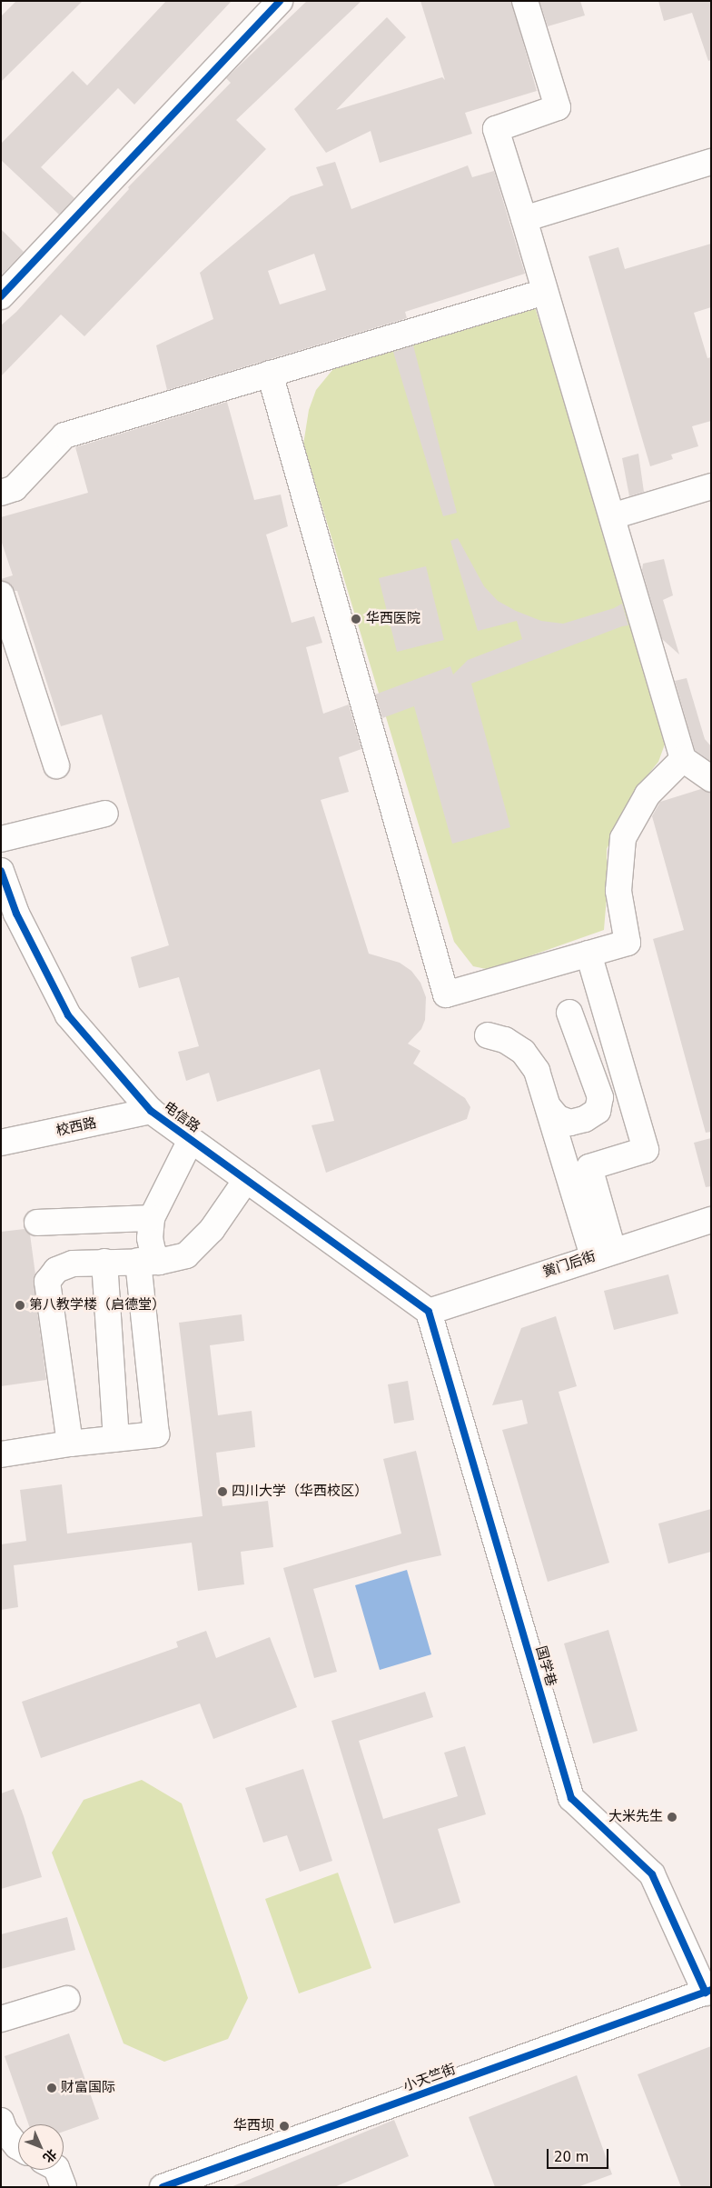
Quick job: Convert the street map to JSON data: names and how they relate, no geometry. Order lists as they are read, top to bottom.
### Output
{
  "streets": {
    "street": [
      "电信路",
      "校西路",
      "黉门后街",
      "国学巷",
      "小天竺街"
    ]
  },
  "crossings": [
    ["电信路", "校西路"],
    ["电信路", "黉门后街"],
    ["电信路", "国学巷"],
    ["黉门后街", "国学巷"],
    ["国学巷", "小天竺街"]
  ],
  "places": [
    "华西医院",
    "第八教学楼（启德堂）",
    "四川大学（华西校区）",
    "大米先生",
    "财富国际",
    "华西坝"
  ],
  "scale_bar": "20 m",
  "north": "bottom right"
}
